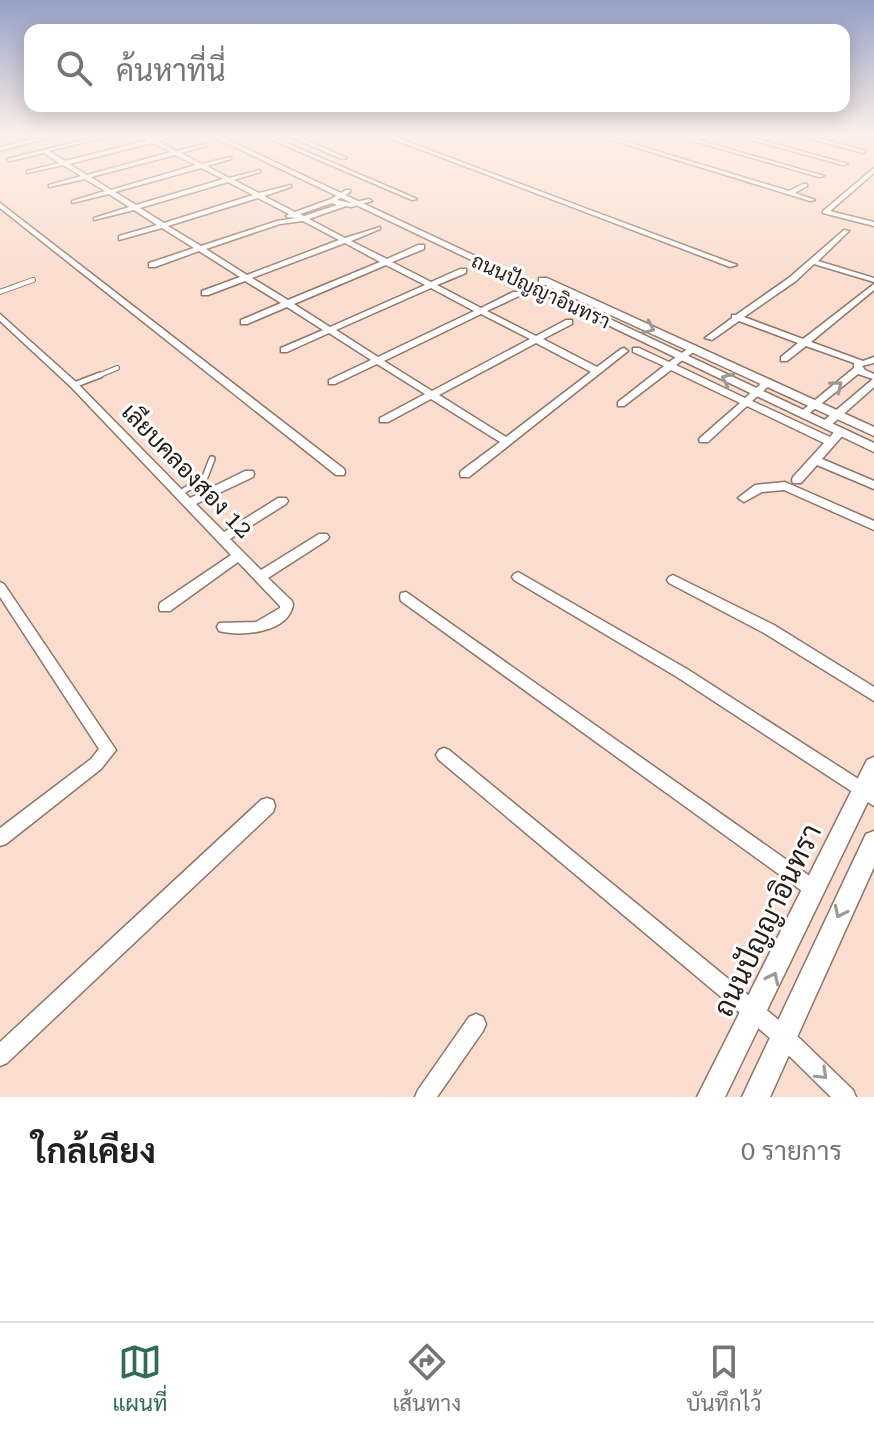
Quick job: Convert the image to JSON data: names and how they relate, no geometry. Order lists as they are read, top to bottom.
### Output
{
  "streets": {
    "street": ["ถนนปัญญาอินทรา", "เลียบคลองสอง 12"]
  },
  "page": {
    "search": "ค้นหาที่นี่",
    "heading": ["ใกล้เคียง", "0 รายการ"],
    "nav": ["แผนที่", "เส้นทาง", "บันทึกไว้"]
  }
}
